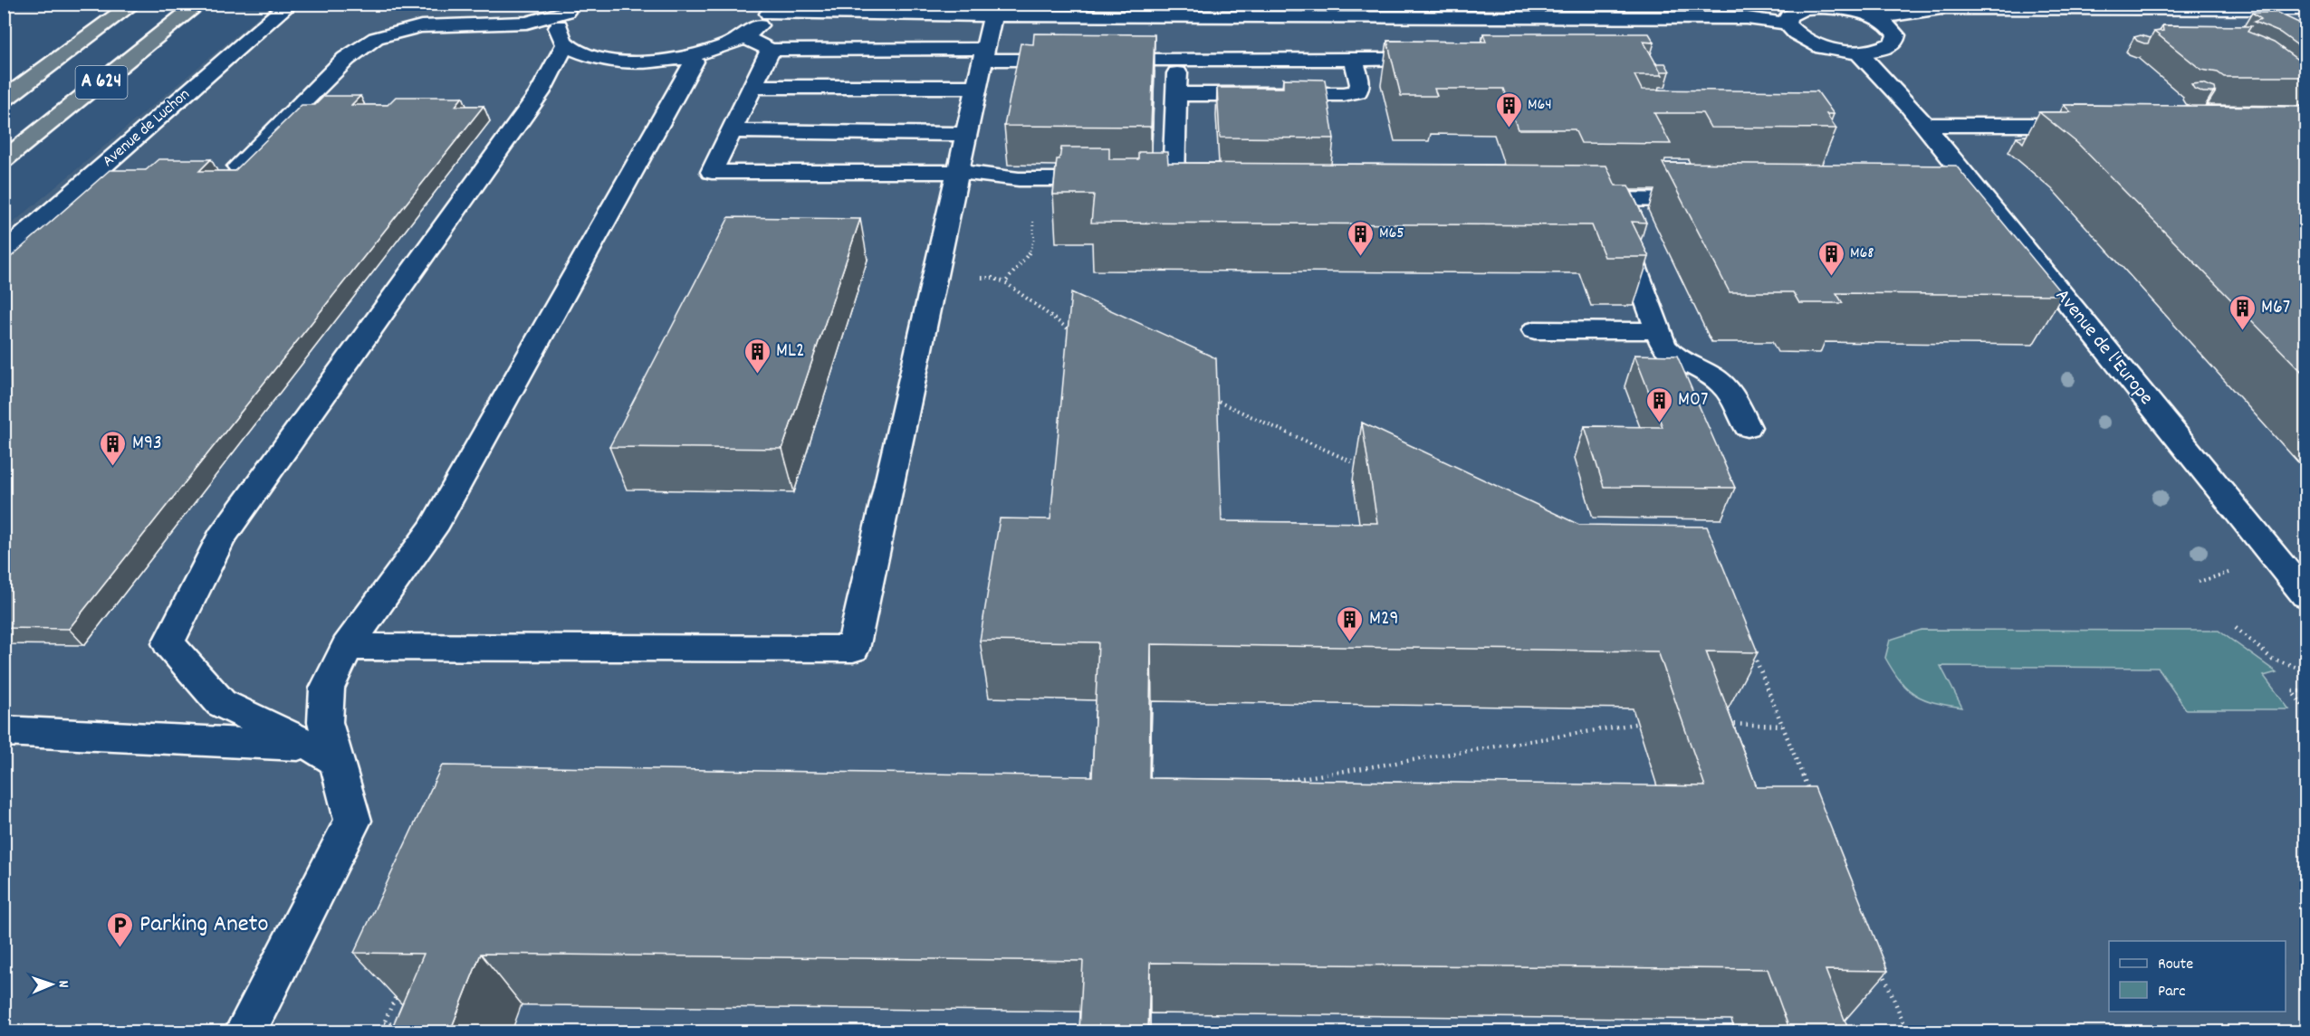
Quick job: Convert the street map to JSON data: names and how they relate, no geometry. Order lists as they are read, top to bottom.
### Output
{
  "streets": {
    "highway": ["A 624"],
    "lane": ["Avenue de Luchon", "Avenue de l'Europe"]
  },
  "places": {
    "building": [
      "M64",
      "M65",
      "M68",
      "M67",
      "ML2",
      "M07",
      "M93",
      "M29"
    ],
    "parking": ["Parking Aneto"]
  },
  "legend": ["Route", "Parc"],
  "north": "right"
}
